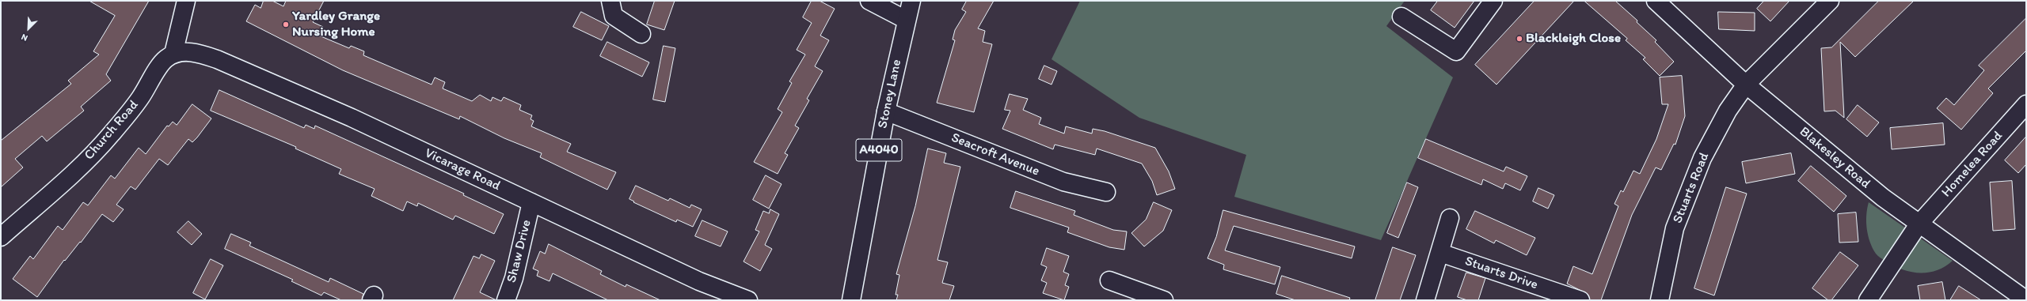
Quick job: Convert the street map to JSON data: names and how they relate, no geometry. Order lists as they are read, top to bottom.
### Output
{
  "streets": {
    "street": [
      "Stoney Lane",
      "Church Road",
      "A4040",
      "Seacroft Avenue",
      "Blakesley Road",
      "Homelea Road",
      "Vicarage Road",
      "Stuarts Road",
      "Shaw Drive",
      "Stuarts Drive"
    ]
  },
  "crossings": [
    ["Stoney Lane", "Seacroft Avenue"],
    ["Church Road", "Vicarage Road"],
    ["Blakesley Road", "Homelea Road"],
    ["Blakesley Road", "Stuarts Road"],
    ["Vicarage Road", "Shaw Drive"]
  ],
  "places": ["Yardley Grange Nursing Home", "Blackleigh Close"],
  "north": "bottom left"
}
